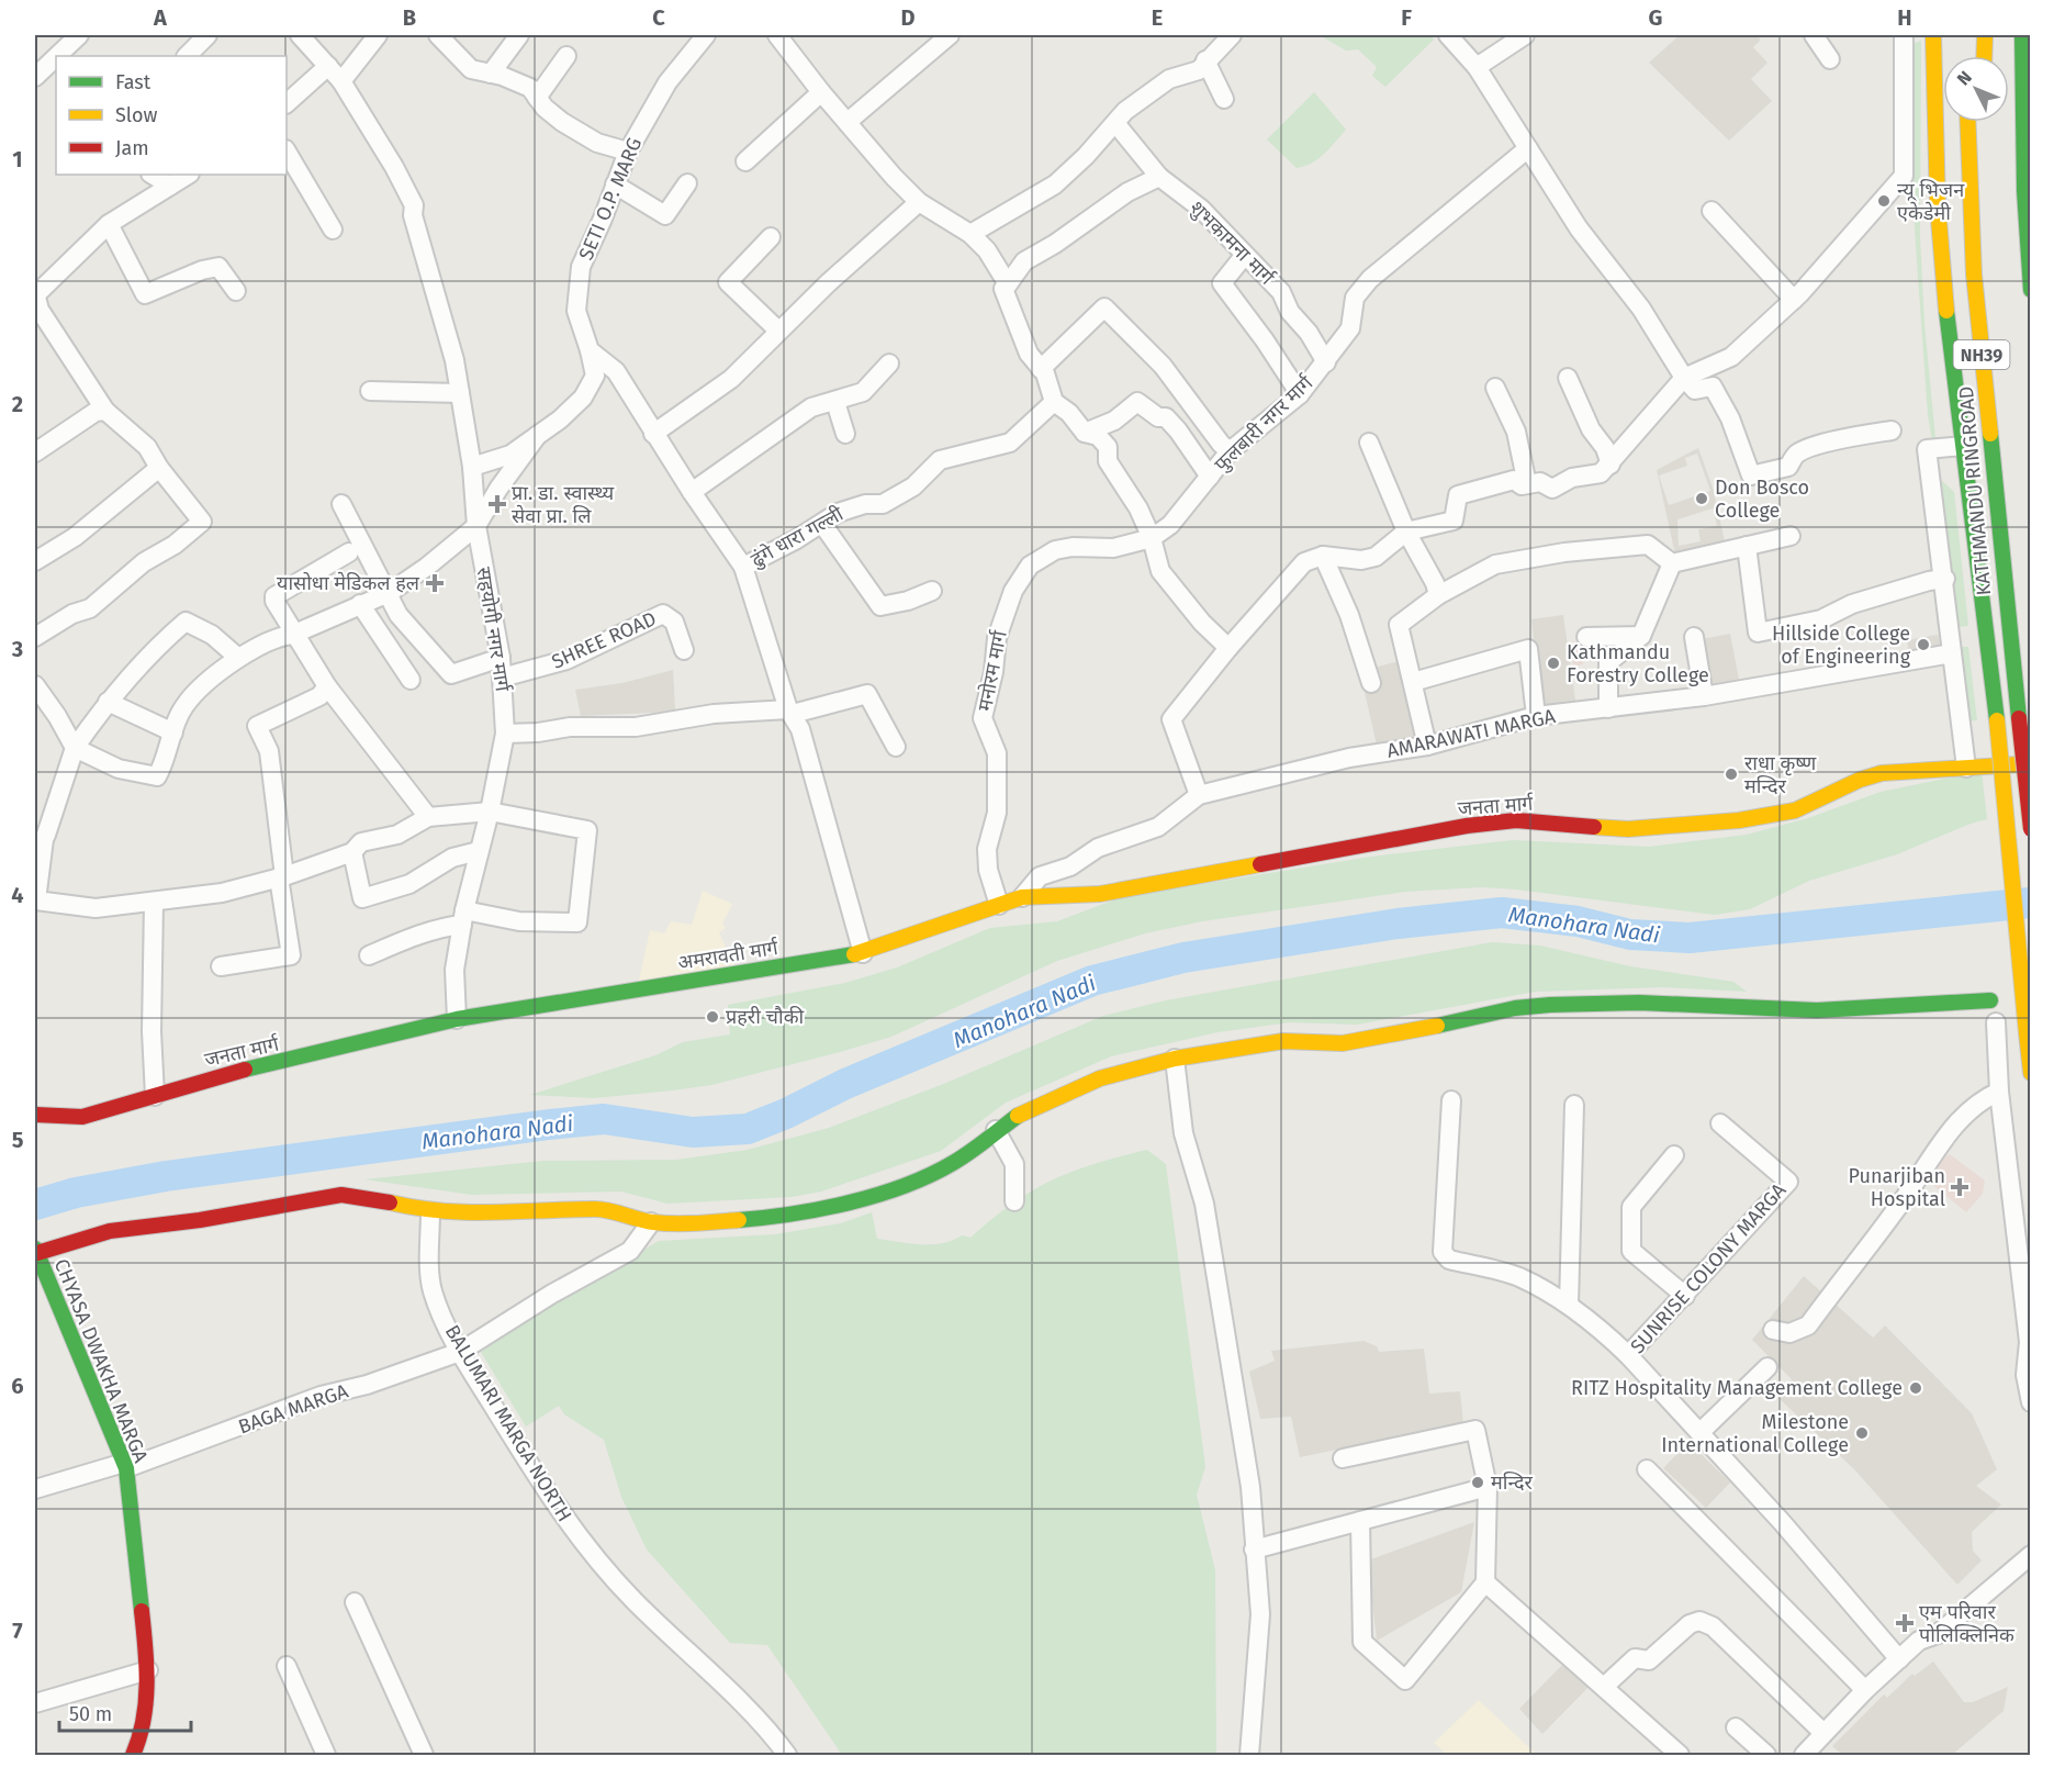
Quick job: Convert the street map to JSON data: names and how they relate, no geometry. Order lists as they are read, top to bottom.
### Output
{
  "streets": {
    "main road": [
      "NH39",
      "KATHMANDU RINGROAD",
      "जनता मार्ग",
      "अमरावती मार्ग",
      "CHYASA DWAKHA MARGA"
    ],
    "street": [
      "SETI O.P. MARG",
      "शुभकामना मार्ग",
      "फुलबारी नगर मार्ग",
      "ढुंगे धारा गल्ली",
      "सहयोगी नगर मार्ग",
      "SHREE ROAD",
      "मनोरम मार्ग",
      "AMARAWATI MARGA",
      "SUNRISE COLONY MARGA",
      "BAGA MARGA",
      "BALUMARI MARGA NORTH"
    ]
  },
  "crossings": [
    ["शुभकामना मार्ग", "फुलबारी नगर मार्ग"],
    ["फुलबारी नगर मार्ग", "मनोरम मार्ग"],
    ["सहयोगी नगर मार्ग", "SHREE ROAD"],
    ["सहयोगी नगर मार्ग", "जनता मार्ग"],
    ["सहयोगी नगर मार्ग", "अमरावती मार्ग"],
    ["मनोरम मार्ग", "जनता मार्ग"],
    ["मनोरम मार्ग", "अमरावती मार्ग"],
    ["AMARAWATI MARGA", "जनता मार्ग"],
    ["जनता मार्ग", "अमरावती मार्ग"],
    ["CHYASA DWAKHA MARGA", "BAGA MARGA"],
    ["BAGA MARGA", "BALUMARI MARGA NORTH"]
  ],
  "water": ["Manohara Nadi"],
  "places": {
    "other": [
      "न्यू भिजन एकेडेमी",
      "Don Bosco College",
      "Hillside College of Engineering",
      "Kathmandu Forestry College",
      "राधा कृष्ण मन्दिर",
      "प्रहरी चौकी",
      "RITZ Hospitality Management College",
      "Milestone International College",
      "मन्दिर"
    ],
    "health": [
      "प्रा. डा. स्वास्थ्य सेवा प्रा. लि",
      "यासोधा मेडिकल हल",
      "Punarjiban Hospital",
      "एम परिवार पोलिक्लिनिक"
    ]
  },
  "legend": ["Fast", "Slow", "Jam"],
  "scale_bar": "50 m",
  "north": "top left",
  "grid": {
    "columns": [
      "A",
      "B",
      "C",
      "D",
      "E",
      "F",
      "G",
      "H"
    ],
    "rows": [
      "1",
      "2",
      "3",
      "4",
      "5",
      "6",
      "7"
    ]
  }
}
